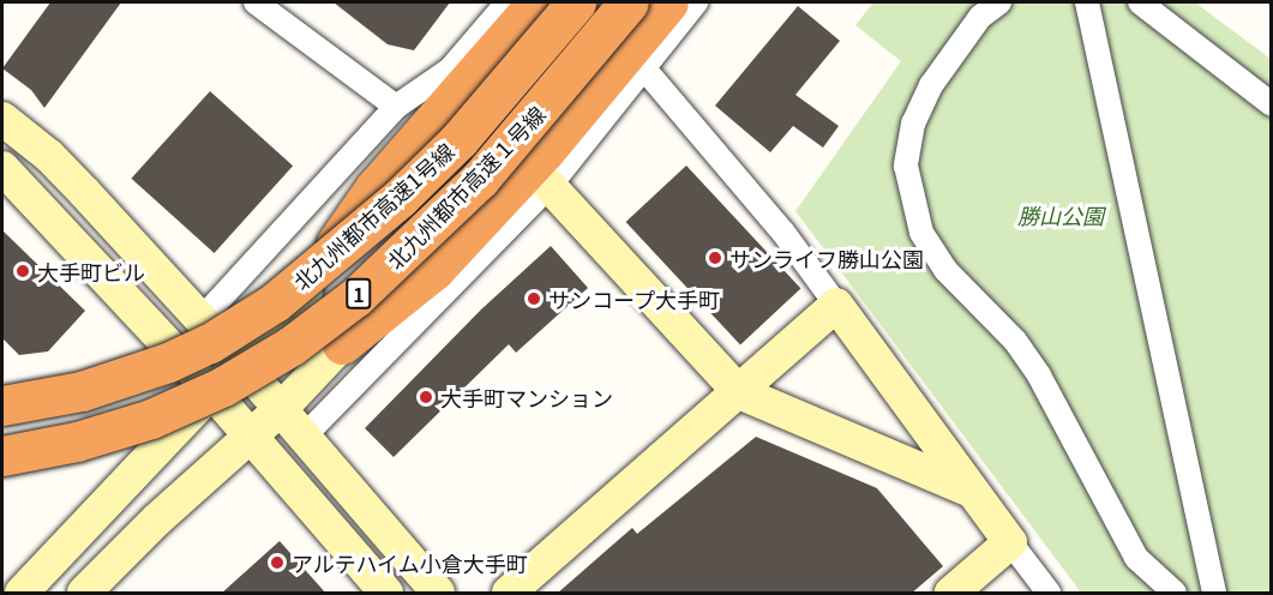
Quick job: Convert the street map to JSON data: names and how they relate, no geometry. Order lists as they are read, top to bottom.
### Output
{
  "streets": {
    "highway": ["北九州都市高速１号線", "北九州都市高速1号線", "1"]
  },
  "parks": ["勝山公園"],
  "places": [
    "サンライフ勝山公園",
    "大手町ビル",
    "サンコープ大手町",
    "大手町マンション",
    "アルテハイム小倉大手町"
  ]
}
